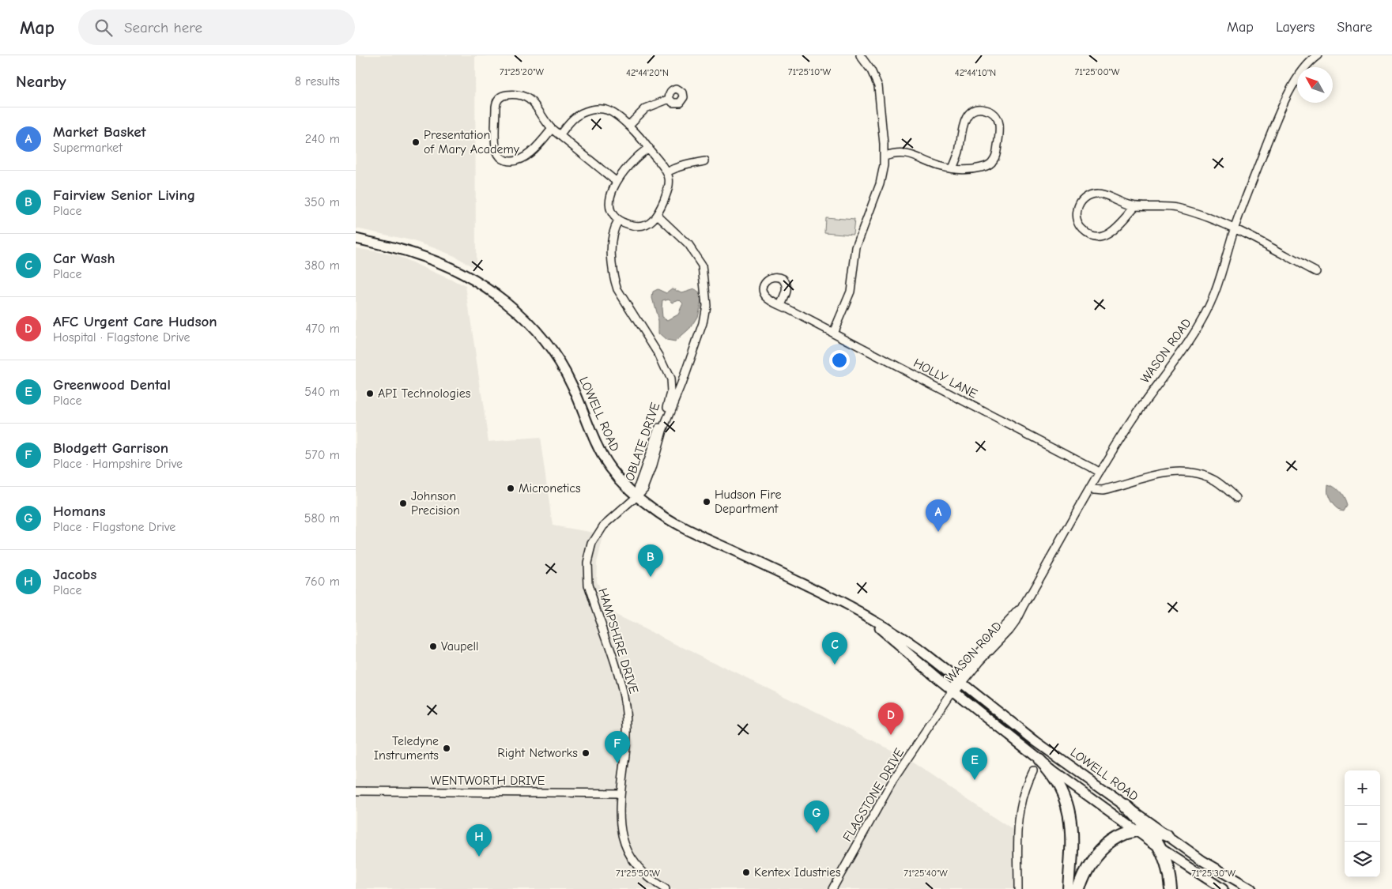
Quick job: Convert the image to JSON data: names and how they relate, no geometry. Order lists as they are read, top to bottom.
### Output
{
  "streets": {
    "main road": ["LOWELL ROAD"],
    "street": [
      "WASON ROAD",
      "HOLLY LANE",
      "OBLATE DRIVE",
      "HAMPSHIRE DRIVE",
      "WENTWORTH DRIVE",
      "FLAGSTONE DRIVE"
    ]
  },
  "crossings": [
    ["WASON ROAD", "HOLLY LANE"],
    ["WASON ROAD", "LOWELL ROAD"],
    ["WASON ROAD", "FLAGSTONE DRIVE"],
    ["LOWELL ROAD", "OBLATE DRIVE"],
    ["LOWELL ROAD", "HAMPSHIRE DRIVE"],
    ["LOWELL ROAD", "FLAGSTONE DRIVE"],
    ["OBLATE DRIVE", "HAMPSHIRE DRIVE"],
    ["HAMPSHIRE DRIVE", "WENTWORTH DRIVE"]
  ],
  "places": [
    "Presentation of Mary Academy",
    "API Technologies",
    "Micronetics",
    "Hudson Fire Department",
    "Johnson Precision",
    "Vaupell",
    "Teledyne Instruments",
    "Right Networks",
    "Kentex Idustries"
  ],
  "north": "top left",
  "page": {
    "header": "Map",
    "search": "Search here",
    "nav": ["Map", "Layers", "Share"],
    "heading": ["Nearby", "8 results"],
    "list": [
      {
        "mark": "A",
        "name": "Market Basket",
        "note": "Supermarket",
        "value": "240 m"
      },
      {
        "mark": "B",
        "name": "Fairview Senior Living",
        "note": "Place",
        "value": "350 m"
      },
      {
        "mark": "C",
        "name": "Car Wash",
        "note": "Place",
        "value": "380 m"
      },
      {
        "mark": "D",
        "name": "AFC Urgent Care Hudson",
        "note": "Hospital · Flagstone Drive",
        "value": "470 m"
      },
      {
        "mark": "E",
        "name": "Greenwood Dental",
        "note": "Place",
        "value": "540 m"
      },
      {
        "mark": "F",
        "name": "Blodgett Garrison",
        "note": "Place · Hampshire Drive",
        "value": "570 m"
      },
      {
        "mark": "G",
        "name": "Homans",
        "note": "Place · Flagstone Drive",
        "value": "580 m"
      },
      {
        "mark": "H",
        "name": "Jacobs",
        "note": "Place",
        "value": "760 m"
      }
    ],
    "pins": [
      "A",
      "B",
      "C",
      "D",
      "F",
      "E",
      "G",
      "H"
    ],
    "map_buttons": ["+", "−"]
  },
  "coordinates": [
    "71°25'20\"W",
    "71°25'10\"W",
    "71°25'00\"W",
    "42°44'20\"N",
    "42°44'10\"N",
    "71°25'50\"W",
    "71°25'40\"W",
    "71°25'30\"W"
  ]
}
